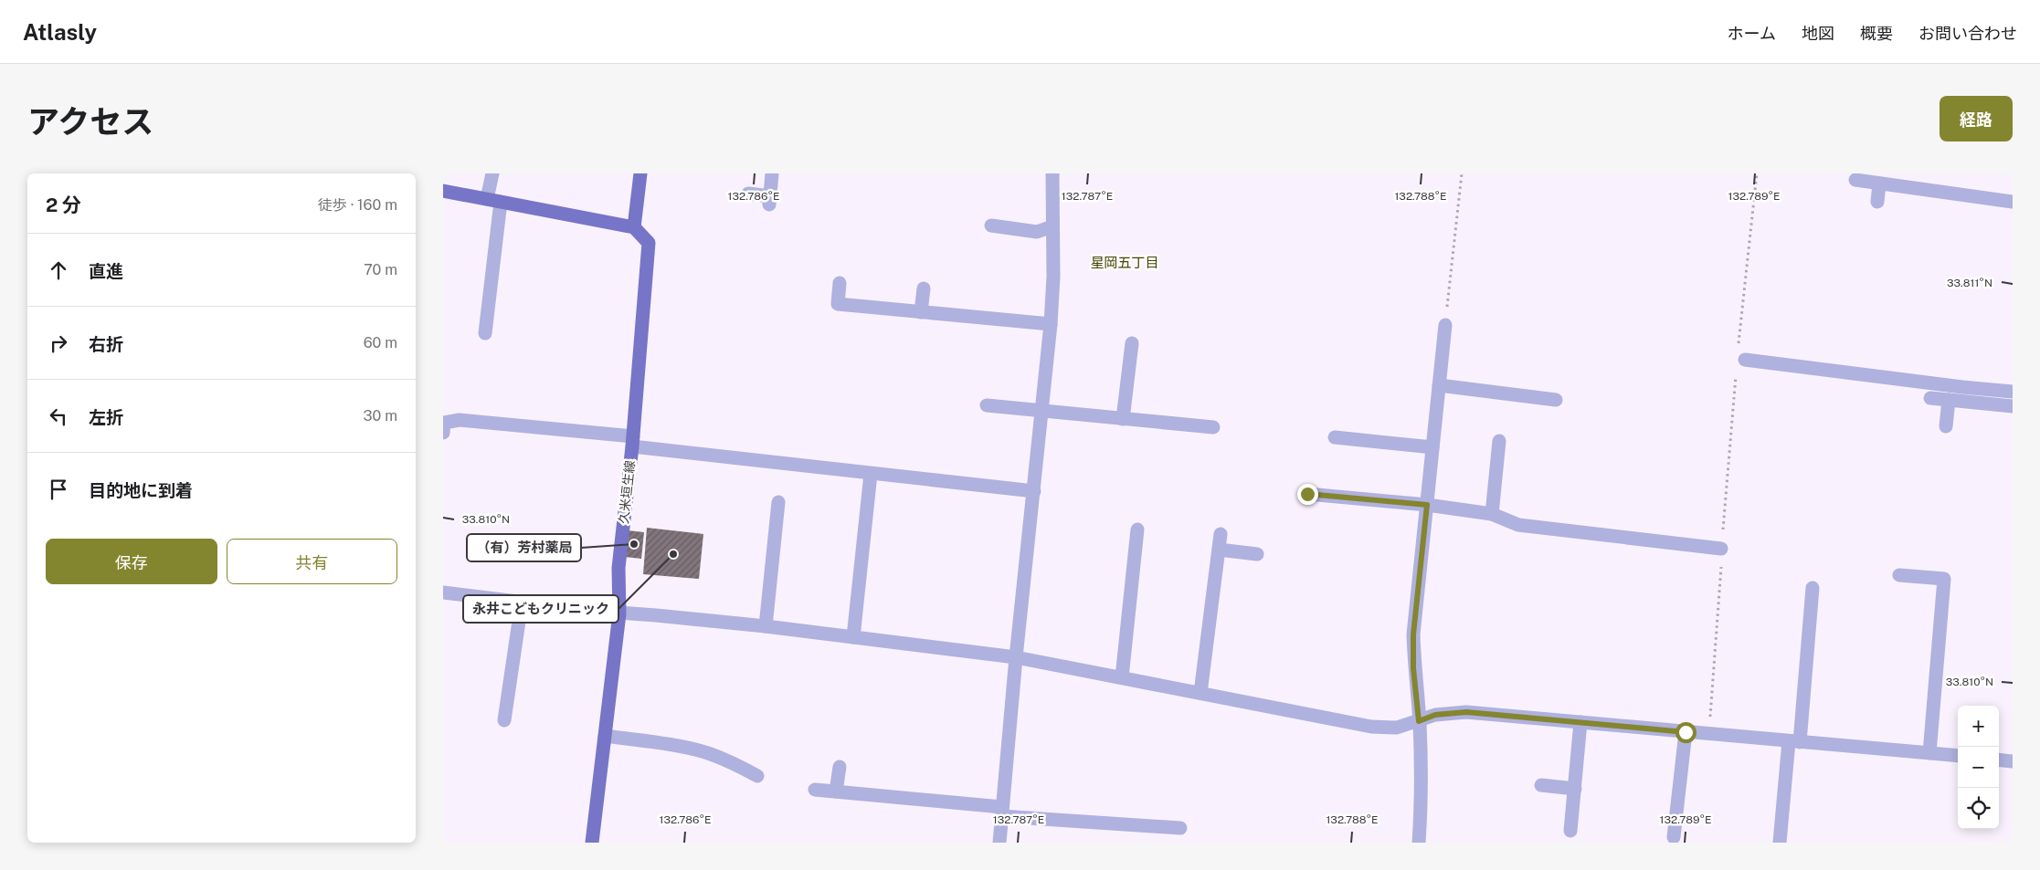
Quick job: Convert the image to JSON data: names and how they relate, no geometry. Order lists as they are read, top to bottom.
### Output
{
  "streets": {
    "main road": ["久米垣生線"]
  },
  "districts": ["星岡五丁目"],
  "places": ["（有）芳村薬局", "永井こどもクリニック"],
  "page": {
    "header": "Atlasly",
    "nav": [
      "ホーム",
      "地図",
      "概要",
      "お問い合わせ"
    ],
    "title": "アクセス",
    "buttons": [
      "経路",
      ["保存", "共有"]
    ],
    "heading": ["2 分", "徒歩 · 160 m"],
    "list": [
      ["直進", "70 m"],
      ["右折", "60 m"],
      ["左折", "30 m"],
      "目的地に到着"
    ],
    "map_buttons": ["+", "−"]
  },
  "coordinates": [
    "132.786°E",
    "132.787°E",
    "132.788°E",
    "132.789°E",
    "33.811°N",
    "33.810°N"
  ]
}
